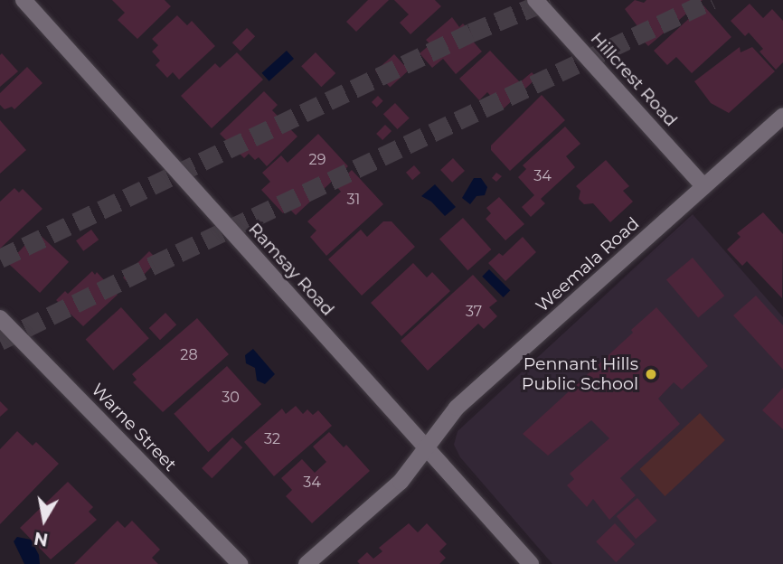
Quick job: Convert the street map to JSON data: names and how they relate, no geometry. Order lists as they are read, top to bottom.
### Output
{
  "streets": {
    "street": [
      "Hillcrest Road",
      "Weemala Road",
      "Ramsay Road",
      "Warne Street"
    ]
  },
  "crossings": [
    ["Hillcrest Road", "Weemala Road"],
    ["Weemala Road", "Ramsay Road"]
  ],
  "places": ["Pennant Hills Public School"],
  "house_numbers": [
    "29",
    "34",
    "31",
    "37",
    "28",
    "30",
    "32",
    "34"
  ],
  "north": "bottom"
}
